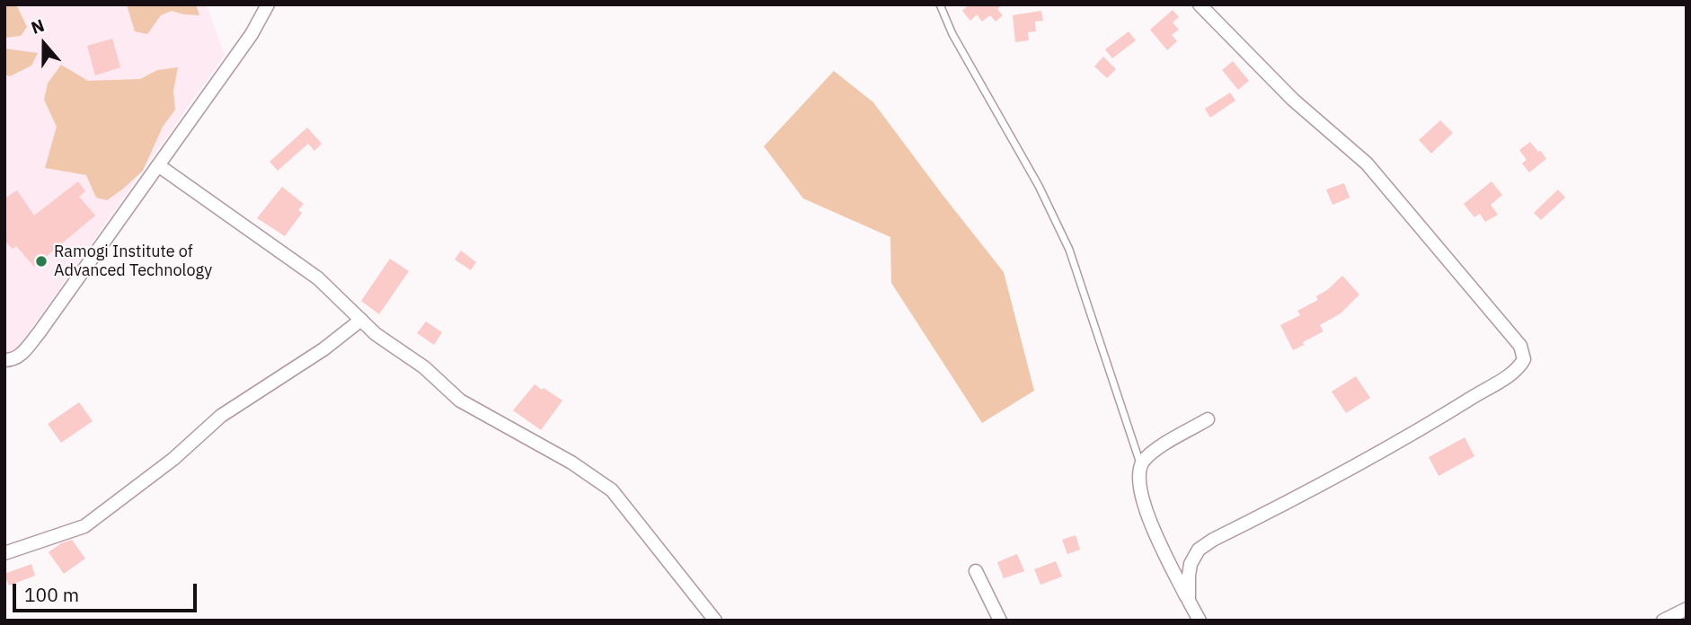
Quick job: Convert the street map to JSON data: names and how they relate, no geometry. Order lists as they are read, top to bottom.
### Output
{
  "places": ["Ramogi Institute of Advanced Technology"],
  "scale_bar": "100 m",
  "north": "top"
}
